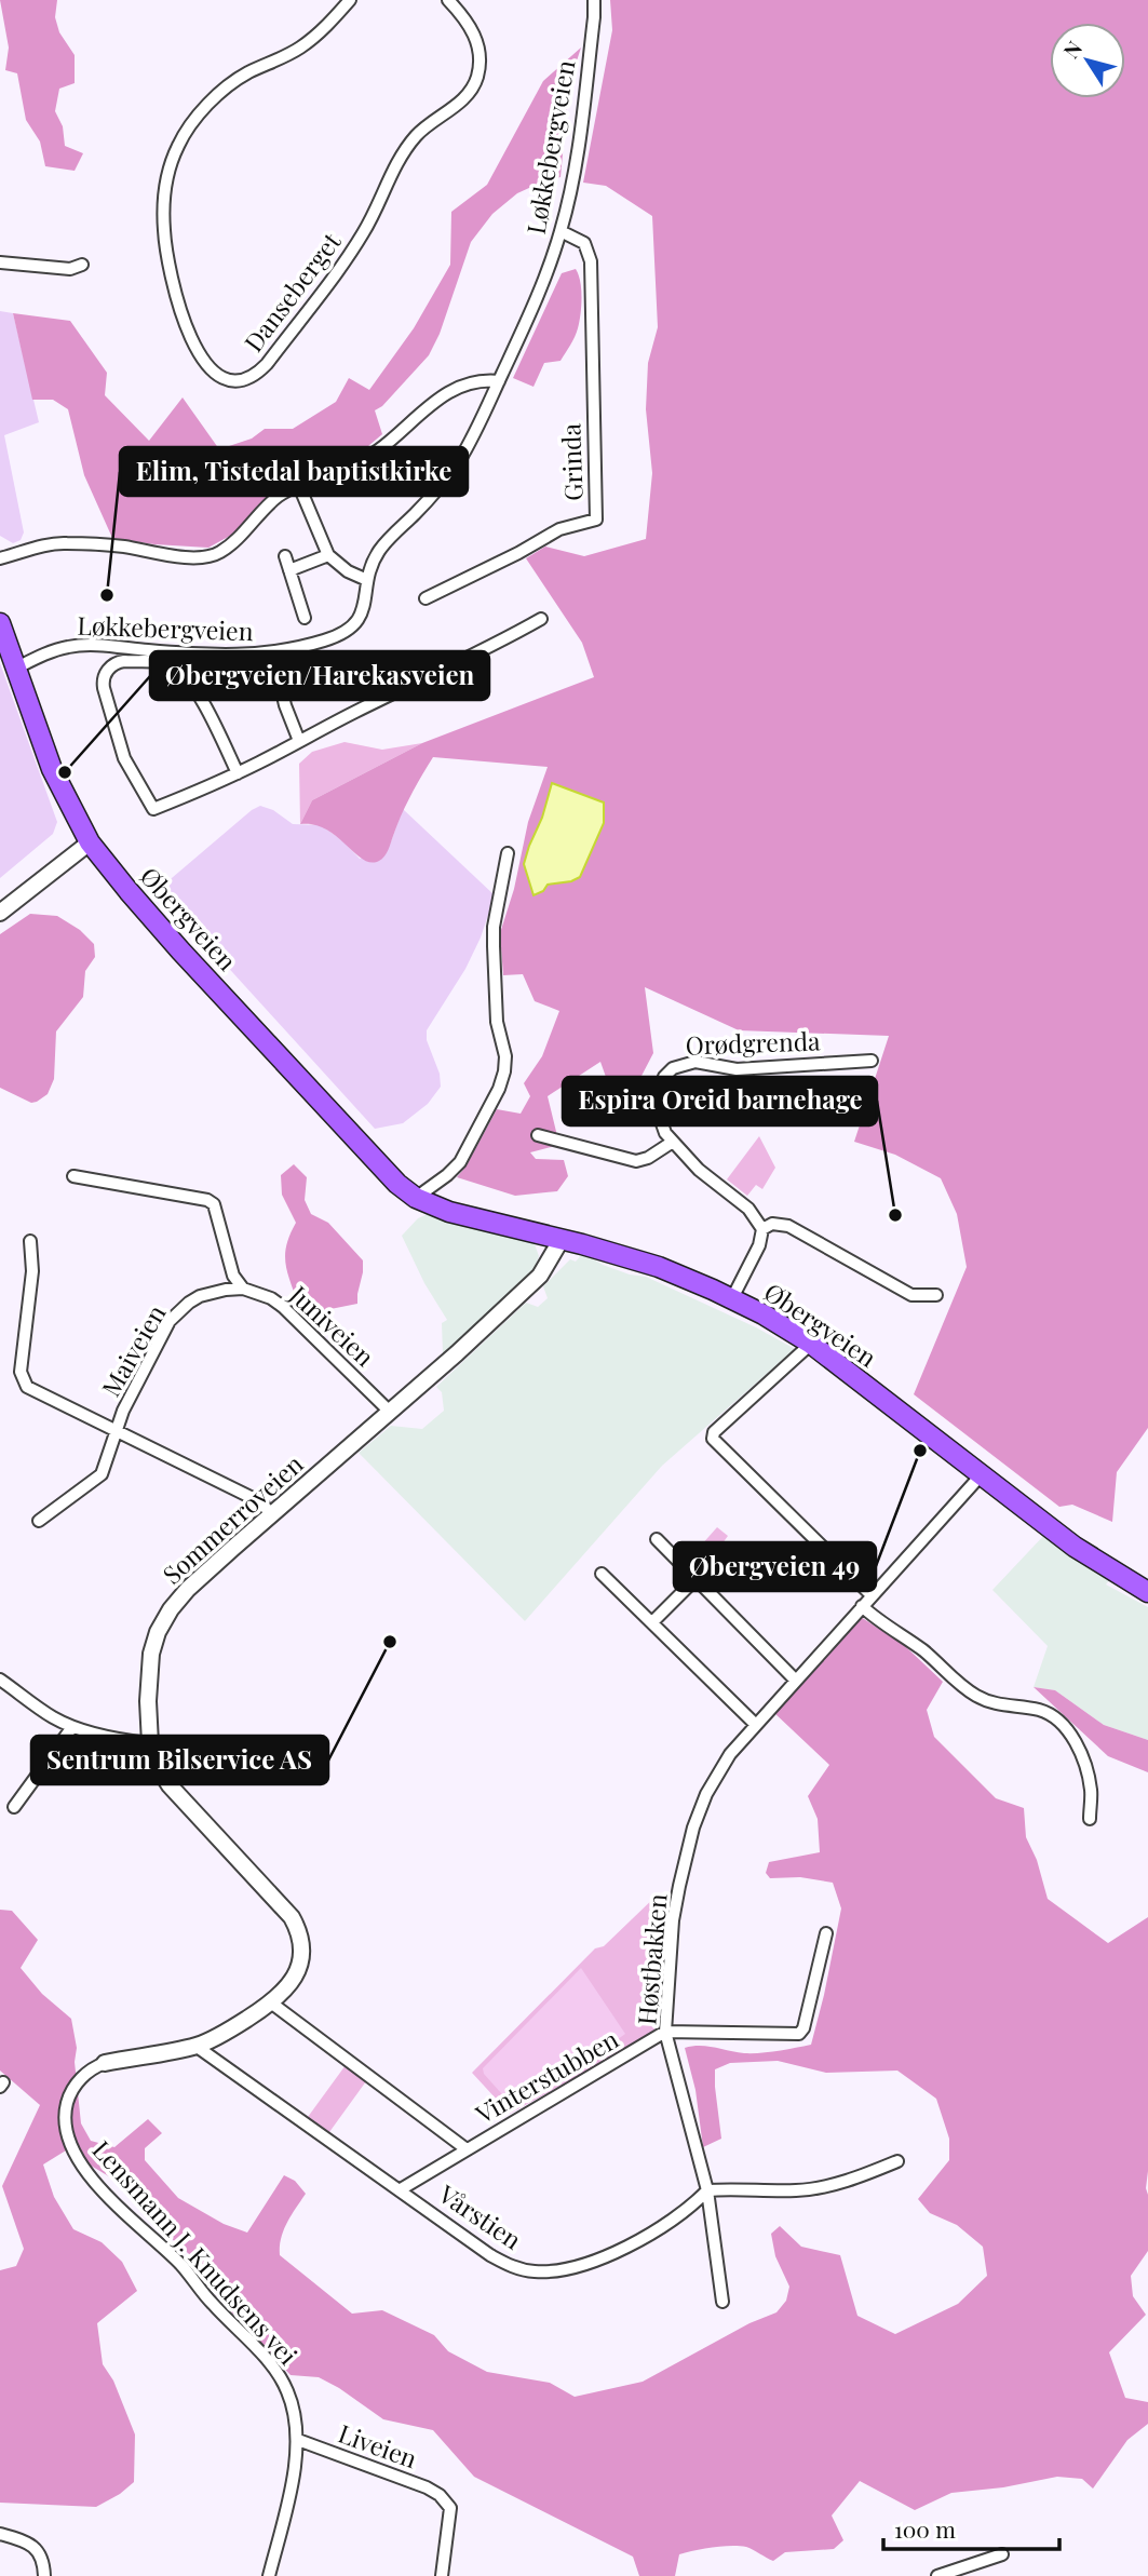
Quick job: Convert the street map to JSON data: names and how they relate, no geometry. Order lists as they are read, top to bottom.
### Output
{
  "streets": {
    "main road": ["Øbergveien"],
    "street": [
      "Løkkebergveien",
      "Danseberget",
      "Grinda",
      "Orødgrenda",
      "Juniveien",
      "Maiveien",
      "Sommerroveien",
      "Høstbakken",
      "Vinterstubben",
      "Vårstien",
      "Lensmann J. Knudsens vei",
      "Liveien"
    ]
  },
  "crossings": [
    ["Løkkebergveien", "Grinda"],
    ["Løkkebergveien", "Øbergveien"],
    ["Øbergveien", "Sommerroveien"],
    ["Øbergveien", "Høstbakken"],
    ["Juniveien", "Maiveien"],
    ["Juniveien", "Sommerroveien"],
    ["Maiveien", "Sommerroveien"],
    ["Sommerroveien", "Vårstien"],
    ["Sommerroveien", "Lensmann J. Knudsens vei"],
    ["Høstbakken", "Vinterstubben"],
    ["Høstbakken", "Vårstien"],
    ["Vinterstubben", "Vårstien"],
    ["Lensmann J. Knudsens vei", "Liveien"]
  ],
  "places": [
    "Elim, Tistedal baptistkirke",
    "Øbergveien/Harekasveien",
    "Espira Oreid barnehage",
    "Øbergveien 49",
    "Sentrum Bilservice AS"
  ],
  "scale_bar": "100 m",
  "north": "top left"
}
